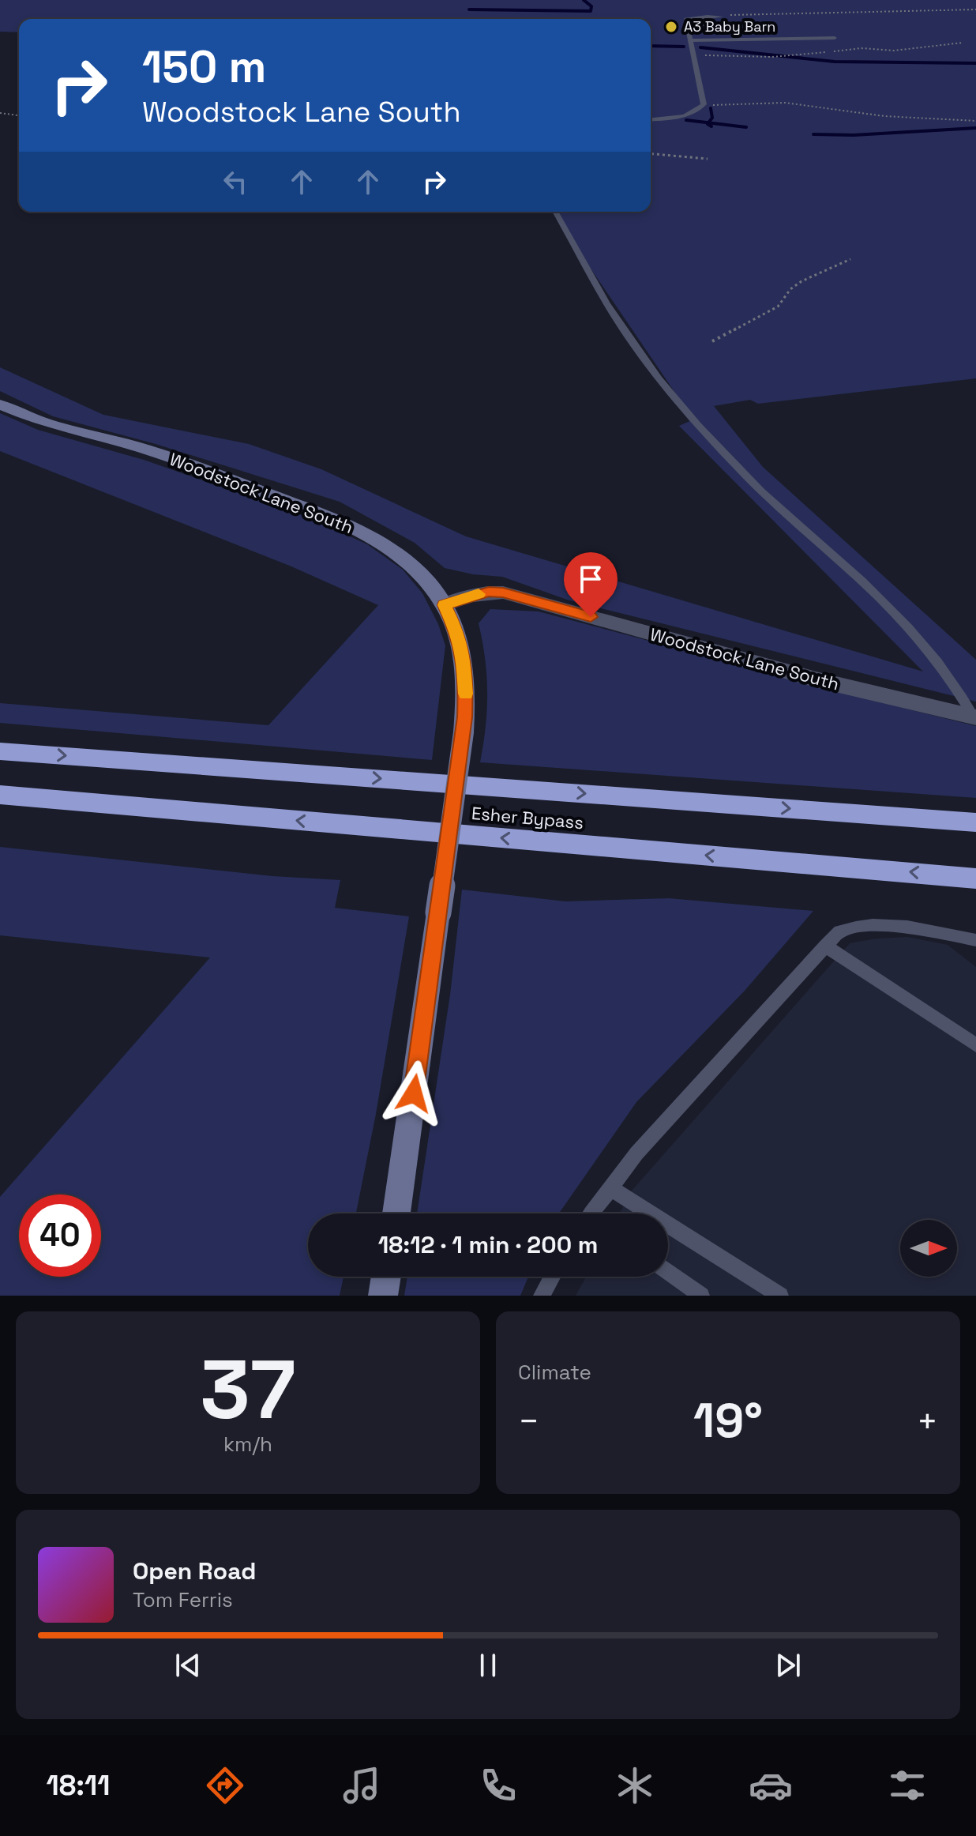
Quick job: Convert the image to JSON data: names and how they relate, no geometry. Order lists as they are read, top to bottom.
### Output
{
  "streets": {
    "highway": ["Esher Bypass"],
    "street": ["Woodstock Lane South"]
  },
  "places": ["A3 Baby Barn"],
  "north": "right",
  "page": {
    "turn": ["150 m", "Woodstock Lane South"],
    "limit": "40",
    "trip": "18:12 · 1 min · 200 m",
    "tile": [
      ["37", "km/h"],
      "Climate"
    ],
    "heat": ["−", "19°", "+"],
    "song": ["Open Road", "Tom Ferris"],
    "tabs": "18:11"
  }
}
